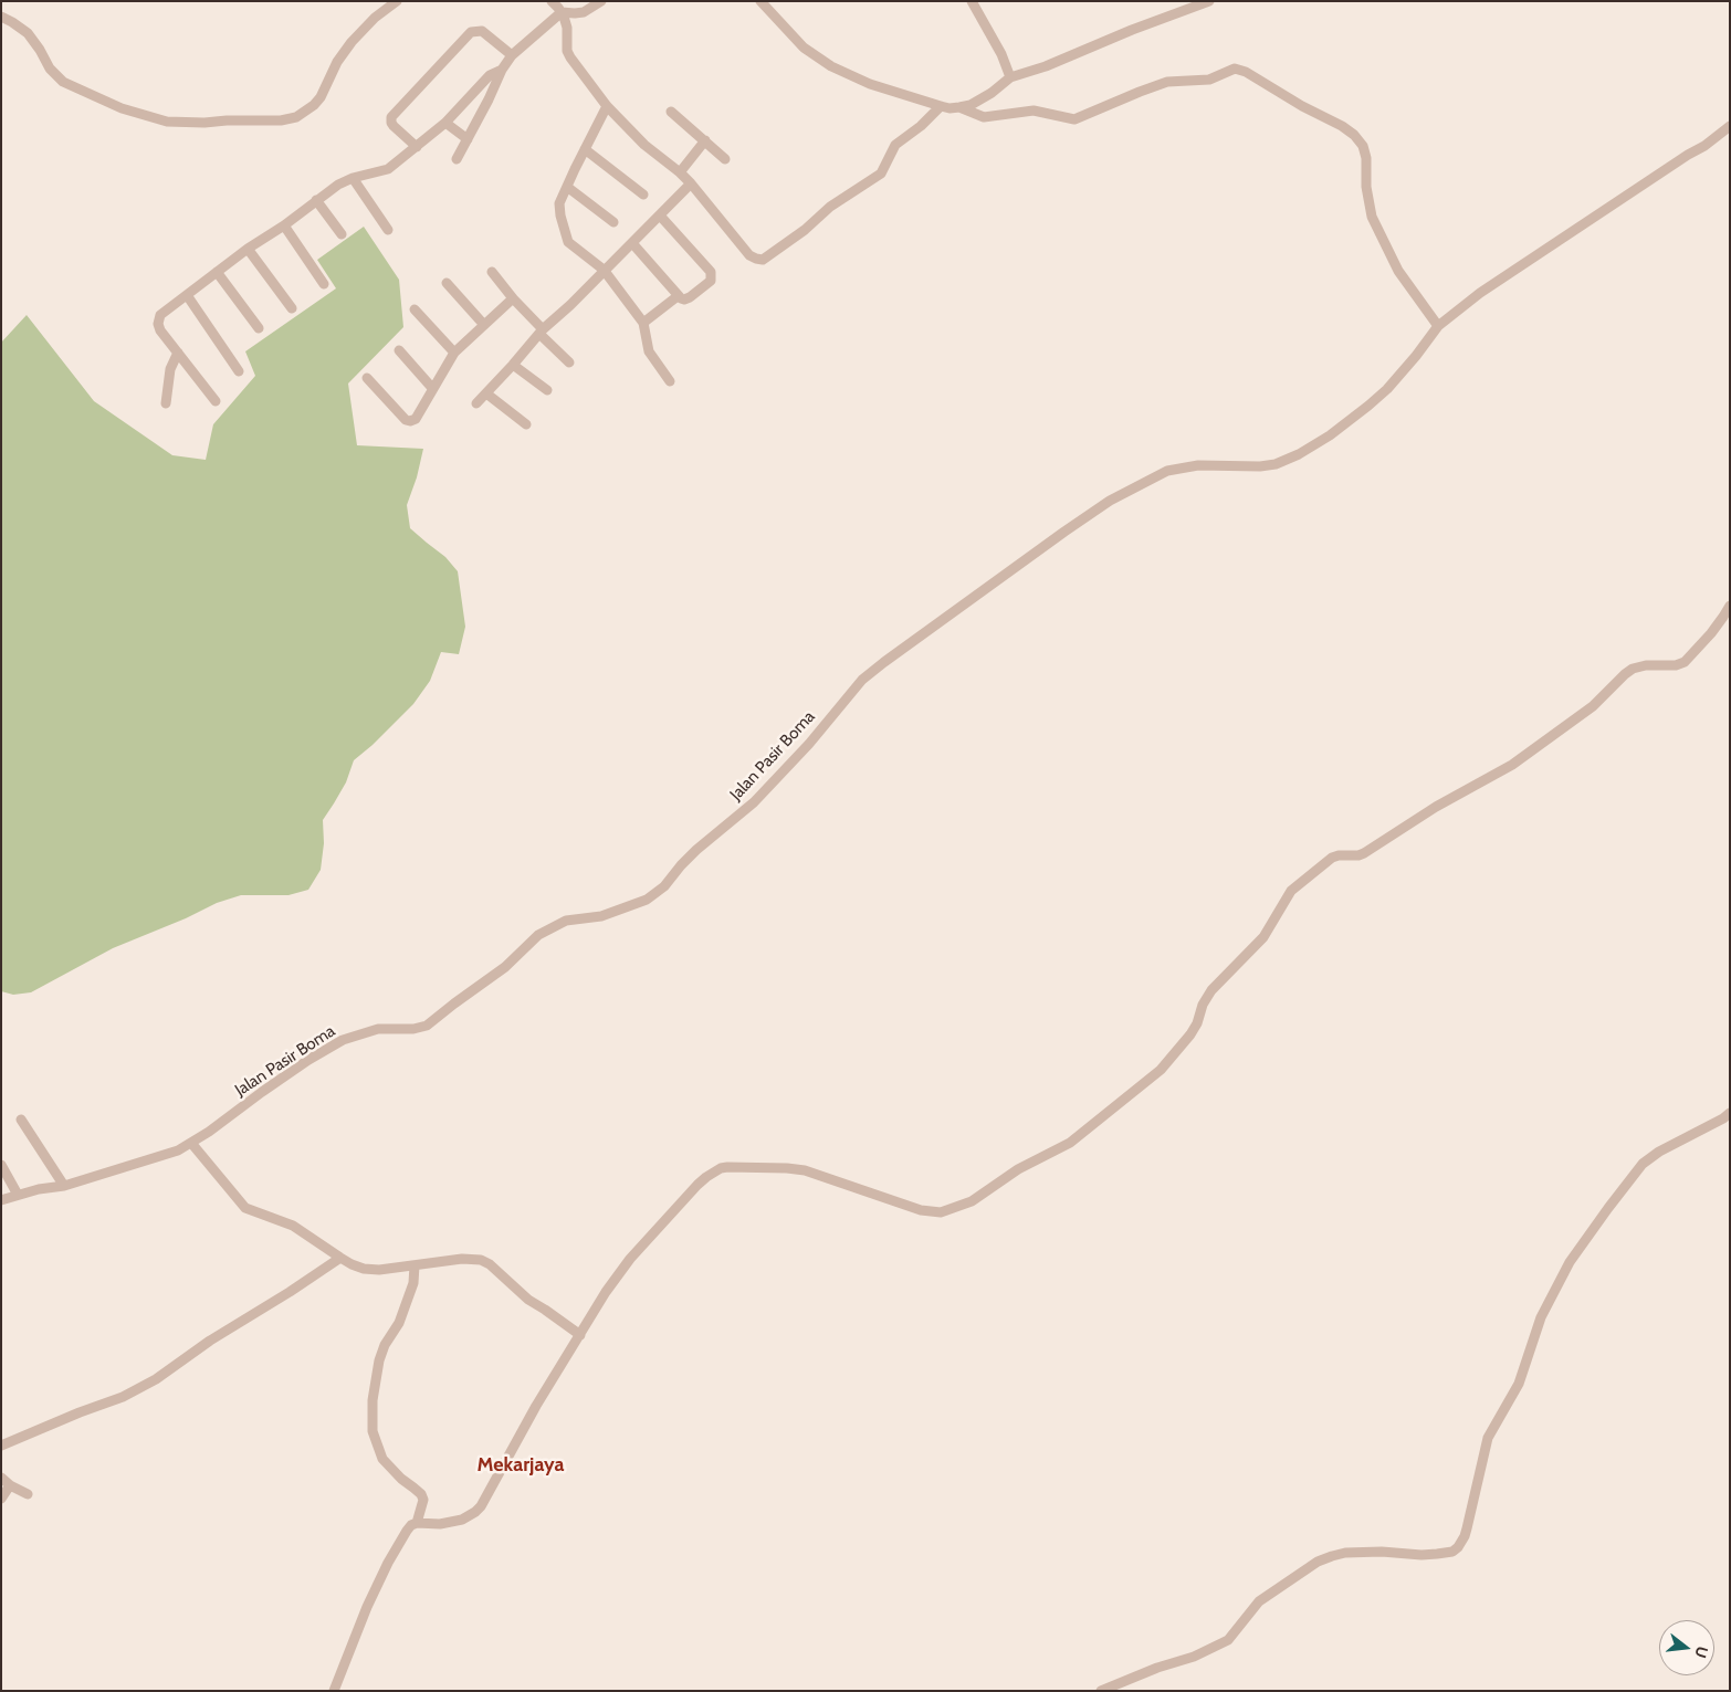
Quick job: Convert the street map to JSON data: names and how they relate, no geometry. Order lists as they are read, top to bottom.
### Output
{
  "streets": {
    "street": ["Jalan Pasir Boma"]
  },
  "districts": ["Mekarjaya"],
  "north": "right"
}
